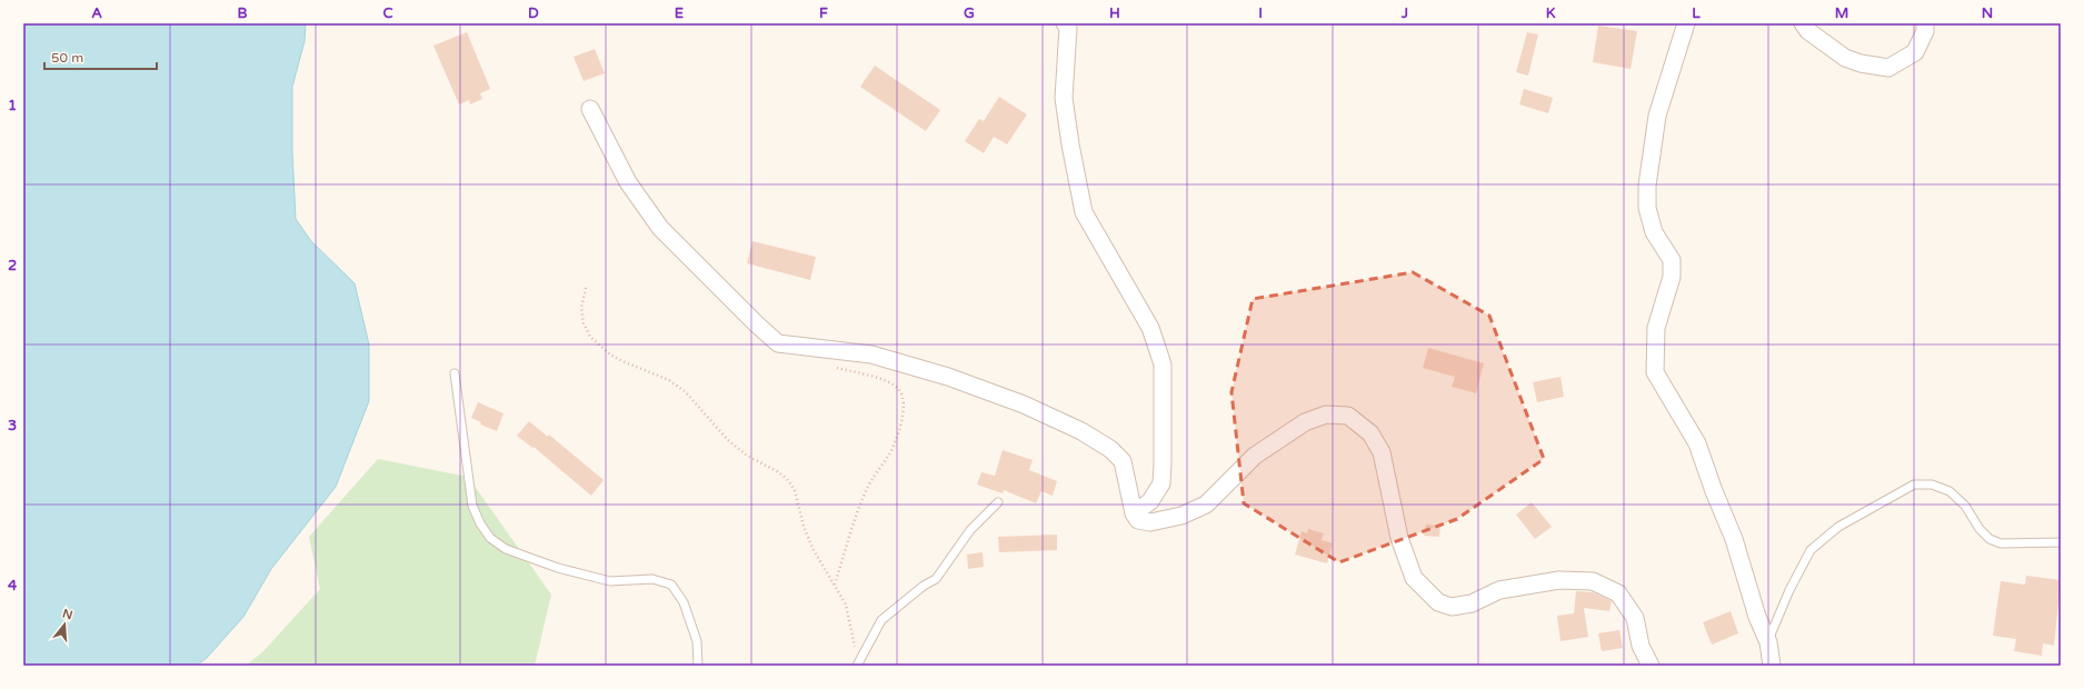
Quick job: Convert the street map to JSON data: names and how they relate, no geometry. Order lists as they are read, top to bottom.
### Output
{
  "scale_bar": "50 m",
  "north": "top",
  "grid": {
    "columns": [
      "A",
      "B",
      "C",
      "D",
      "E",
      "F",
      "G",
      "H",
      "I",
      "J",
      "K",
      "L",
      "M",
      "N"
    ],
    "rows": [
      "1",
      "2",
      "3",
      "4"
    ]
  }
}
